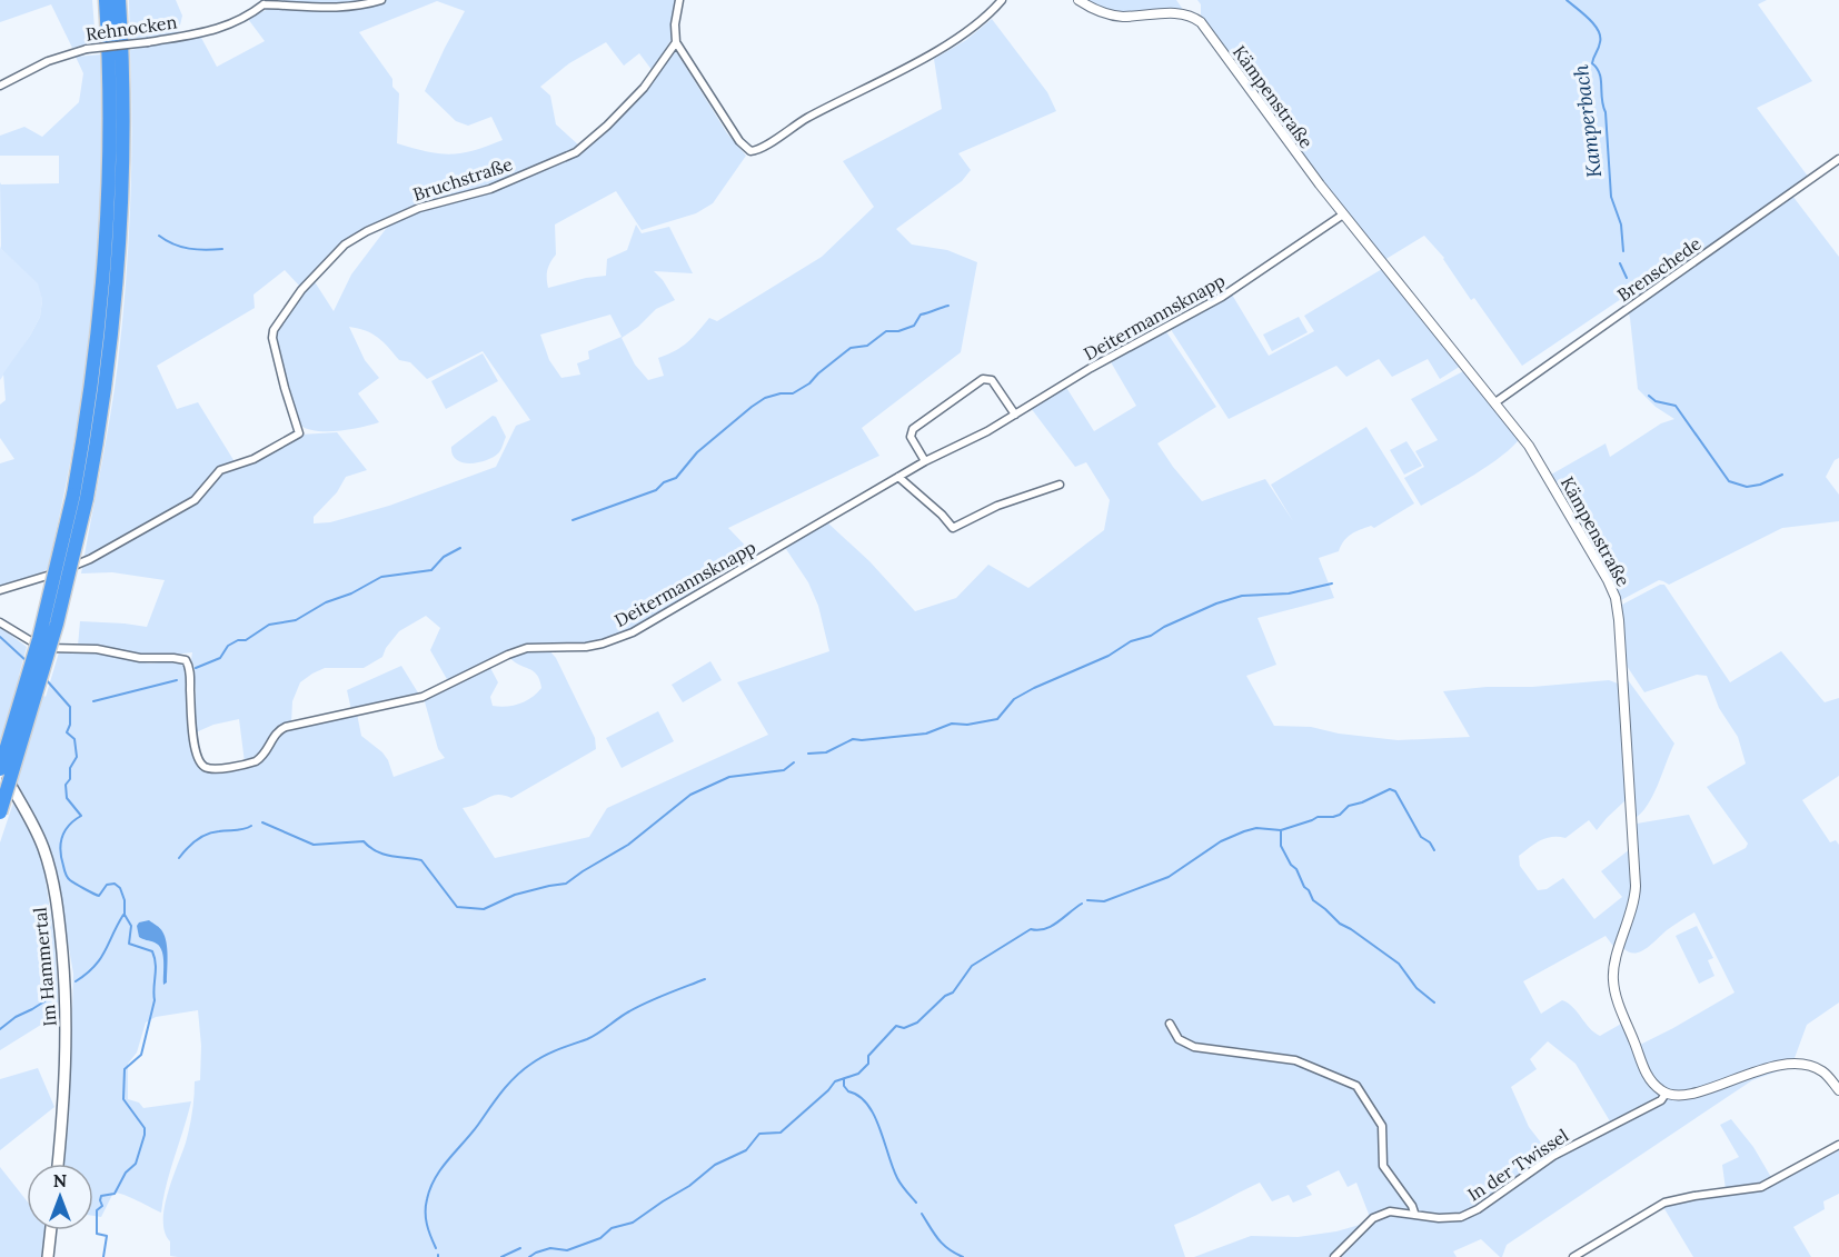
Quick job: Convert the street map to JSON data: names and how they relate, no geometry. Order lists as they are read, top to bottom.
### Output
{
  "streets": {
    "main road": ["Im Hammertal"],
    "street": [
      "Rehnocken",
      "Kämpenstraße",
      "Bruchstraße",
      "Brenschede",
      "Deitermannsknapp",
      "In der Twissel"
    ]
  },
  "crossings": [
    ["Kämpenstraße", "Brenschede"],
    ["Kämpenstraße", "Deitermannsknapp"],
    ["Kämpenstraße", "In der Twissel"]
  ],
  "water": ["Kamperbach"],
  "north": "top"
}
